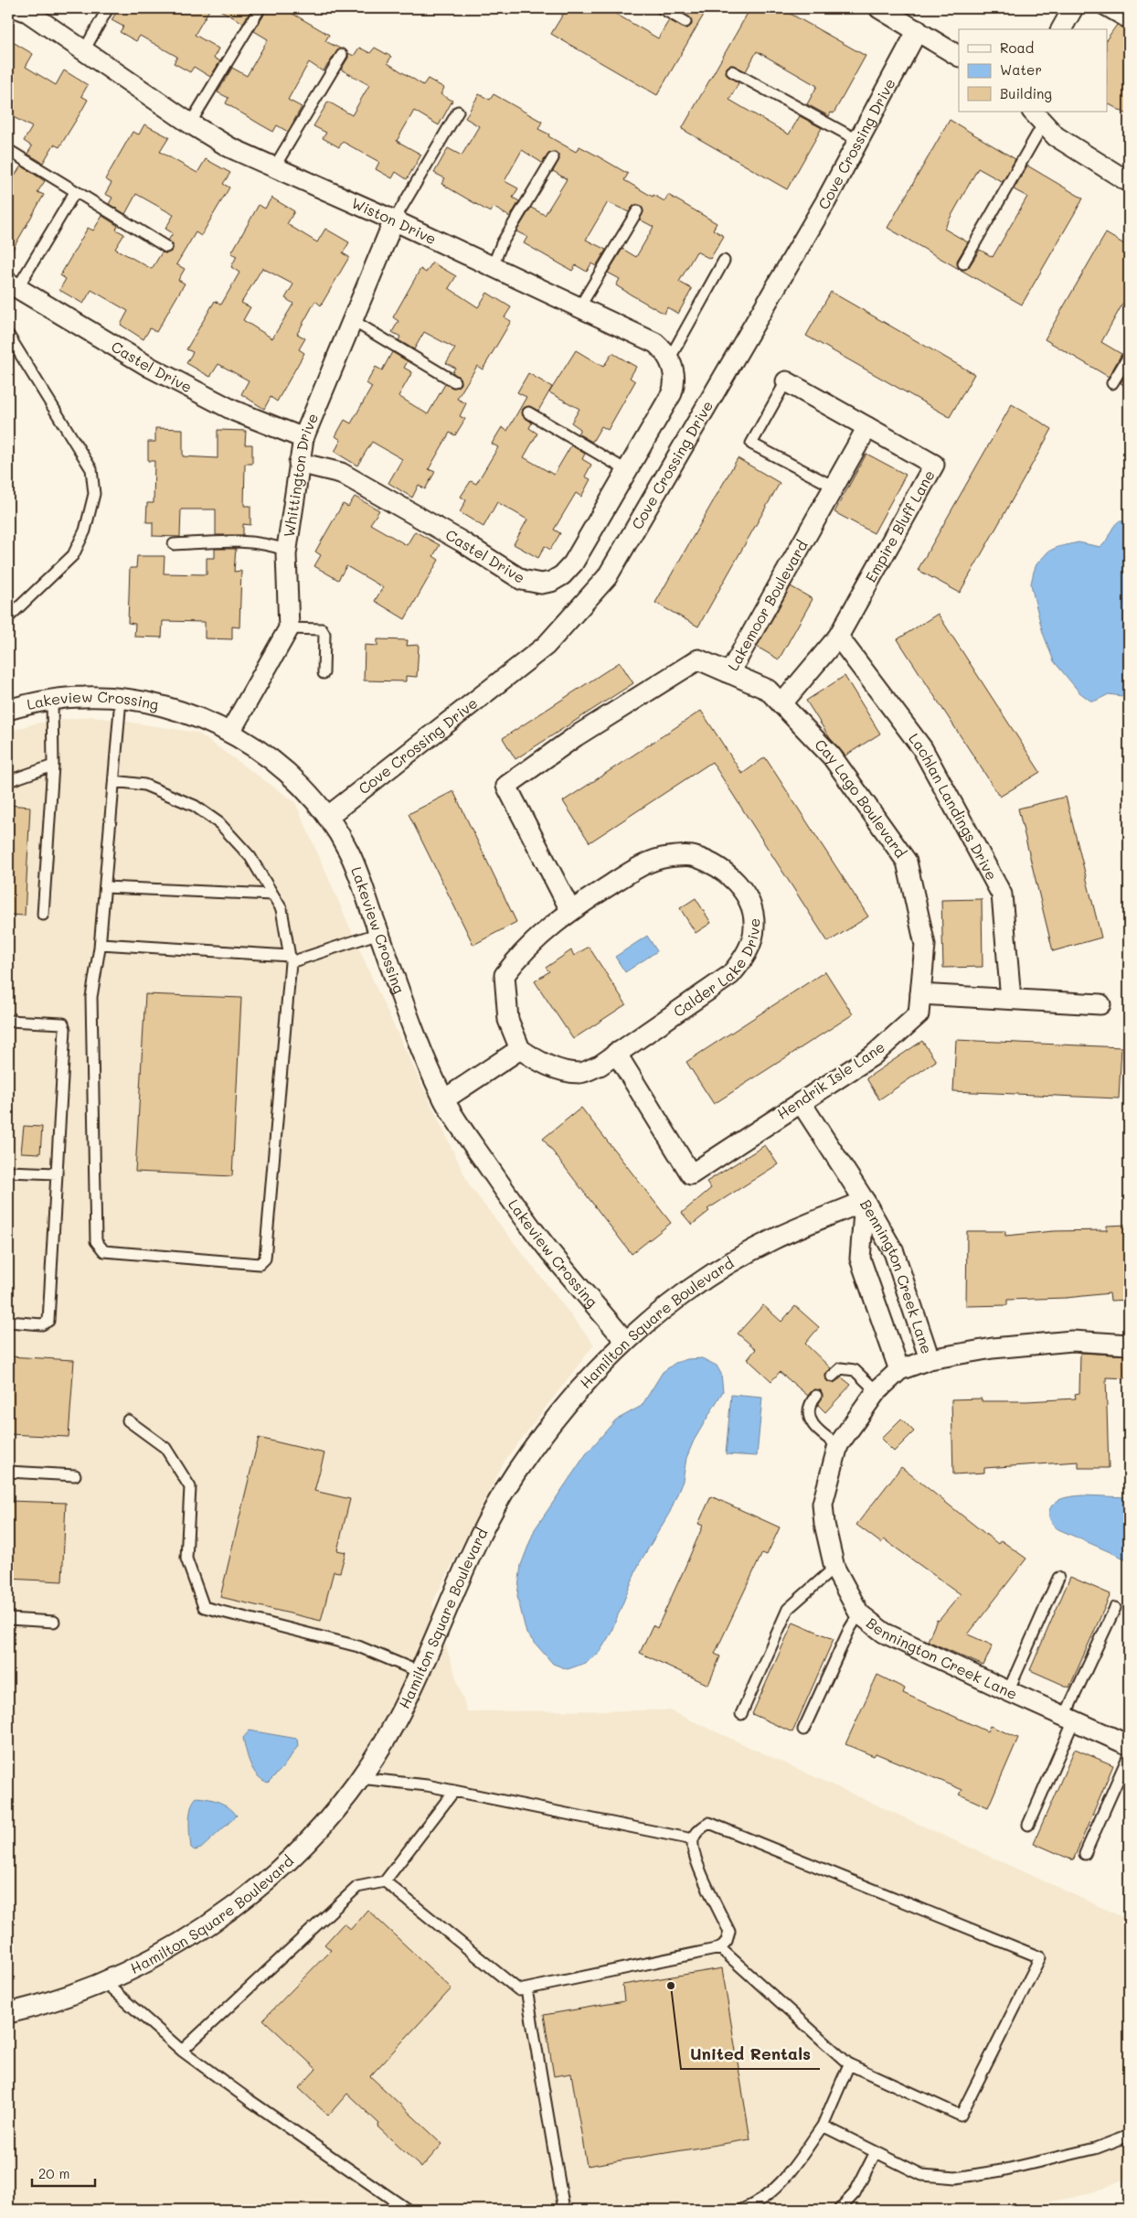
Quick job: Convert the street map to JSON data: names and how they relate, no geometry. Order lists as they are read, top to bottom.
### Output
{
  "streets": {
    "street": [
      "Cove Crossing Drive",
      "Wiston Drive",
      "Castel Drive",
      "Whittington Drive",
      "Empire Bluff Lane",
      "Lakemoor Boulevard",
      "Lakeview Crossing",
      "Cay Lago Boulevard",
      "Lachlan Landings Drive",
      "Calder Lake Drive",
      "Hendrik Isle Lane",
      "Bennington Creek Lane",
      "Hamilton Square Boulevard"
    ]
  },
  "crossings": [
    ["Cove Crossing Drive", "Lakeview Crossing"],
    ["Wiston Drive", "Castel Drive"],
    ["Wiston Drive", "Whittington Drive"],
    ["Castel Drive", "Whittington Drive"],
    ["Empire Bluff Lane", "Lakemoor Boulevard"],
    ["Empire Bluff Lane", "Cay Lago Boulevard"],
    ["Empire Bluff Lane", "Lachlan Landings Drive"],
    ["Lakemoor Boulevard", "Cay Lago Boulevard"],
    ["Lakemoor Boulevard", "Calder Lake Drive"],
    ["Lakeview Crossing", "Hamilton Square Boulevard"],
    ["Cay Lago Boulevard", "Hendrik Isle Lane"],
    ["Calder Lake Drive", "Hendrik Isle Lane"],
    ["Bennington Creek Lane", "Hamilton Square Boulevard"]
  ],
  "places": ["United Rentals"],
  "legend": ["Road", "Water", "Building"],
  "scale_bar": "20 m"
}
